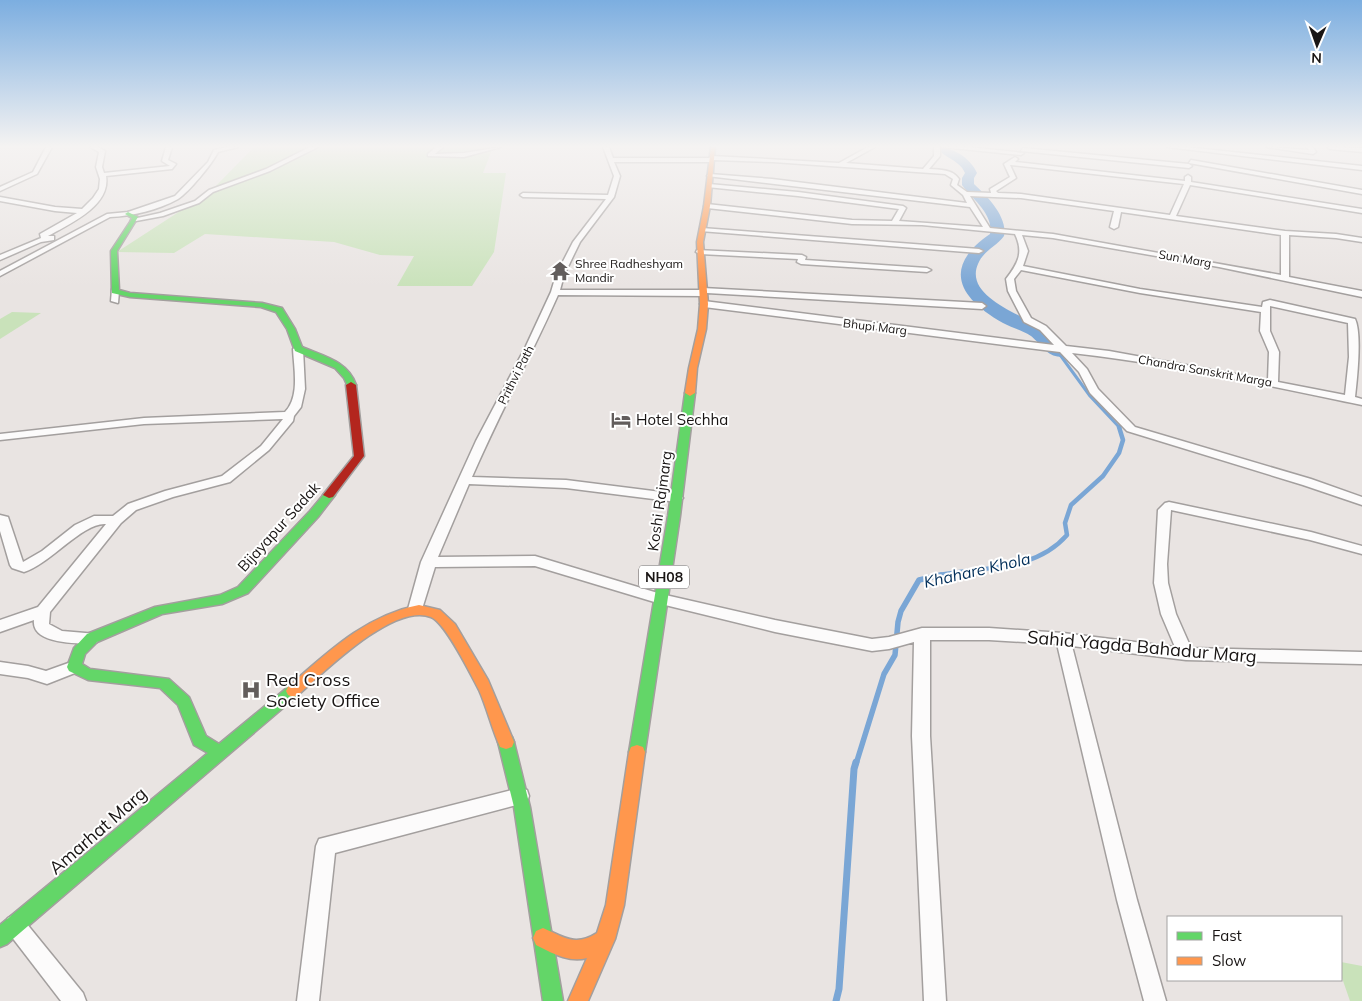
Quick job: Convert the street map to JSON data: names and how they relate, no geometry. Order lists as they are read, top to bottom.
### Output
{
  "streets": {
    "street": [
      "Sun Marg",
      "Bhupi Marg",
      "Chandra Sanskrit Marga",
      "Prithvi Path",
      "Koshi Rajmarg",
      "Bijayapur Sadak",
      "NH08",
      "Sahid Yagda Bahadur Marg",
      "Amarhat Marg"
    ]
  },
  "crossings": [
    ["Bhupi Marg", "Chandra Sanskrit Marga"],
    ["Bhupi Marg", "Koshi Rajmarg"],
    ["Prithvi Path", "Sahid Yagda Bahadur Marg"],
    ["Koshi Rajmarg", "Sahid Yagda Bahadur Marg"]
  ],
  "water": ["Khahare Khola"],
  "places": {
    "temple": ["Shree Radheshyam Mandir"],
    "hotel": ["Hotel Sechha"],
    "hospital": ["Red Cross Society Office"]
  },
  "legend": ["Fast", "Slow"],
  "north": "bottom"
}
